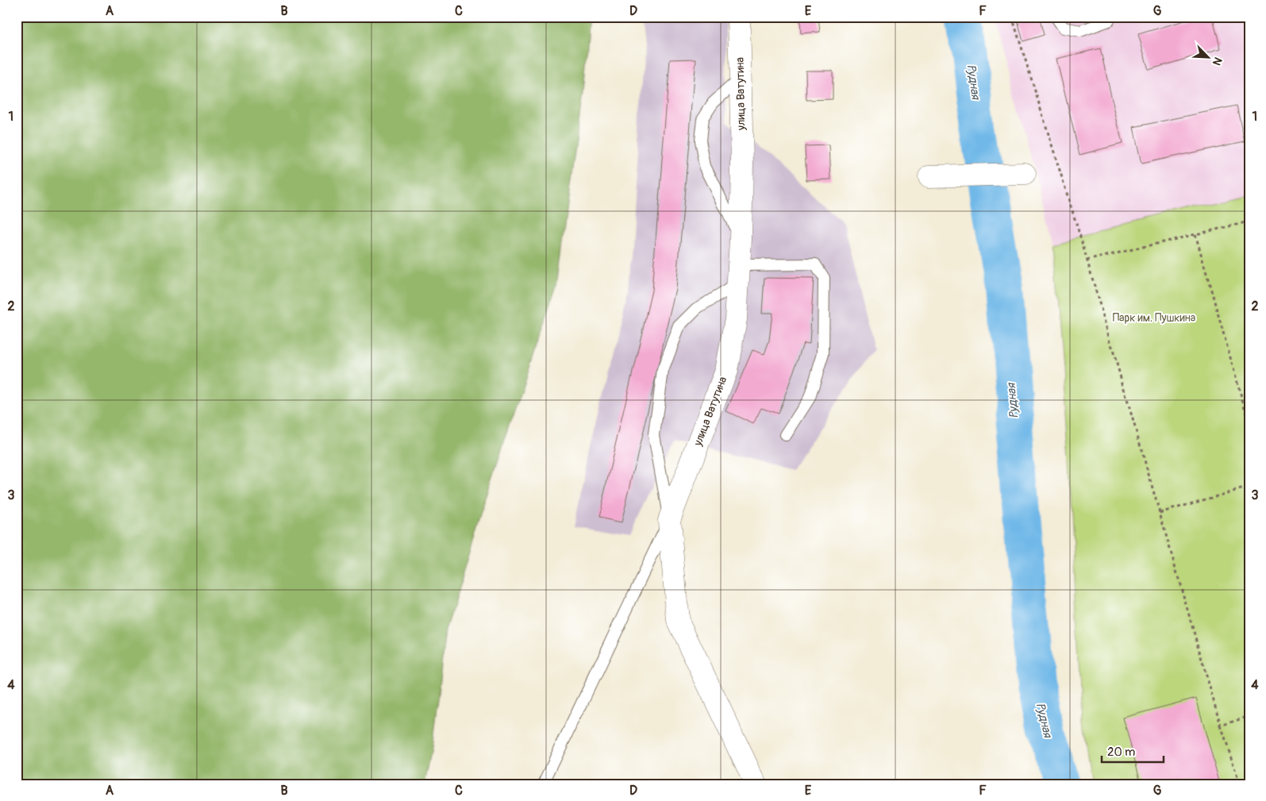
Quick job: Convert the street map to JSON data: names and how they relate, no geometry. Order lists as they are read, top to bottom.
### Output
{
  "streets": {
    "street": ["улица Ватутина"]
  },
  "water": ["Рудная"],
  "parks": ["Парк им. Пушкина"],
  "scale_bar": "20 m",
  "north": "bottom right",
  "grid": {
    "columns": [
      "A",
      "B",
      "C",
      "D",
      "E",
      "F",
      "G"
    ],
    "rows": [
      "1",
      "2",
      "3",
      "4"
    ]
  }
}
